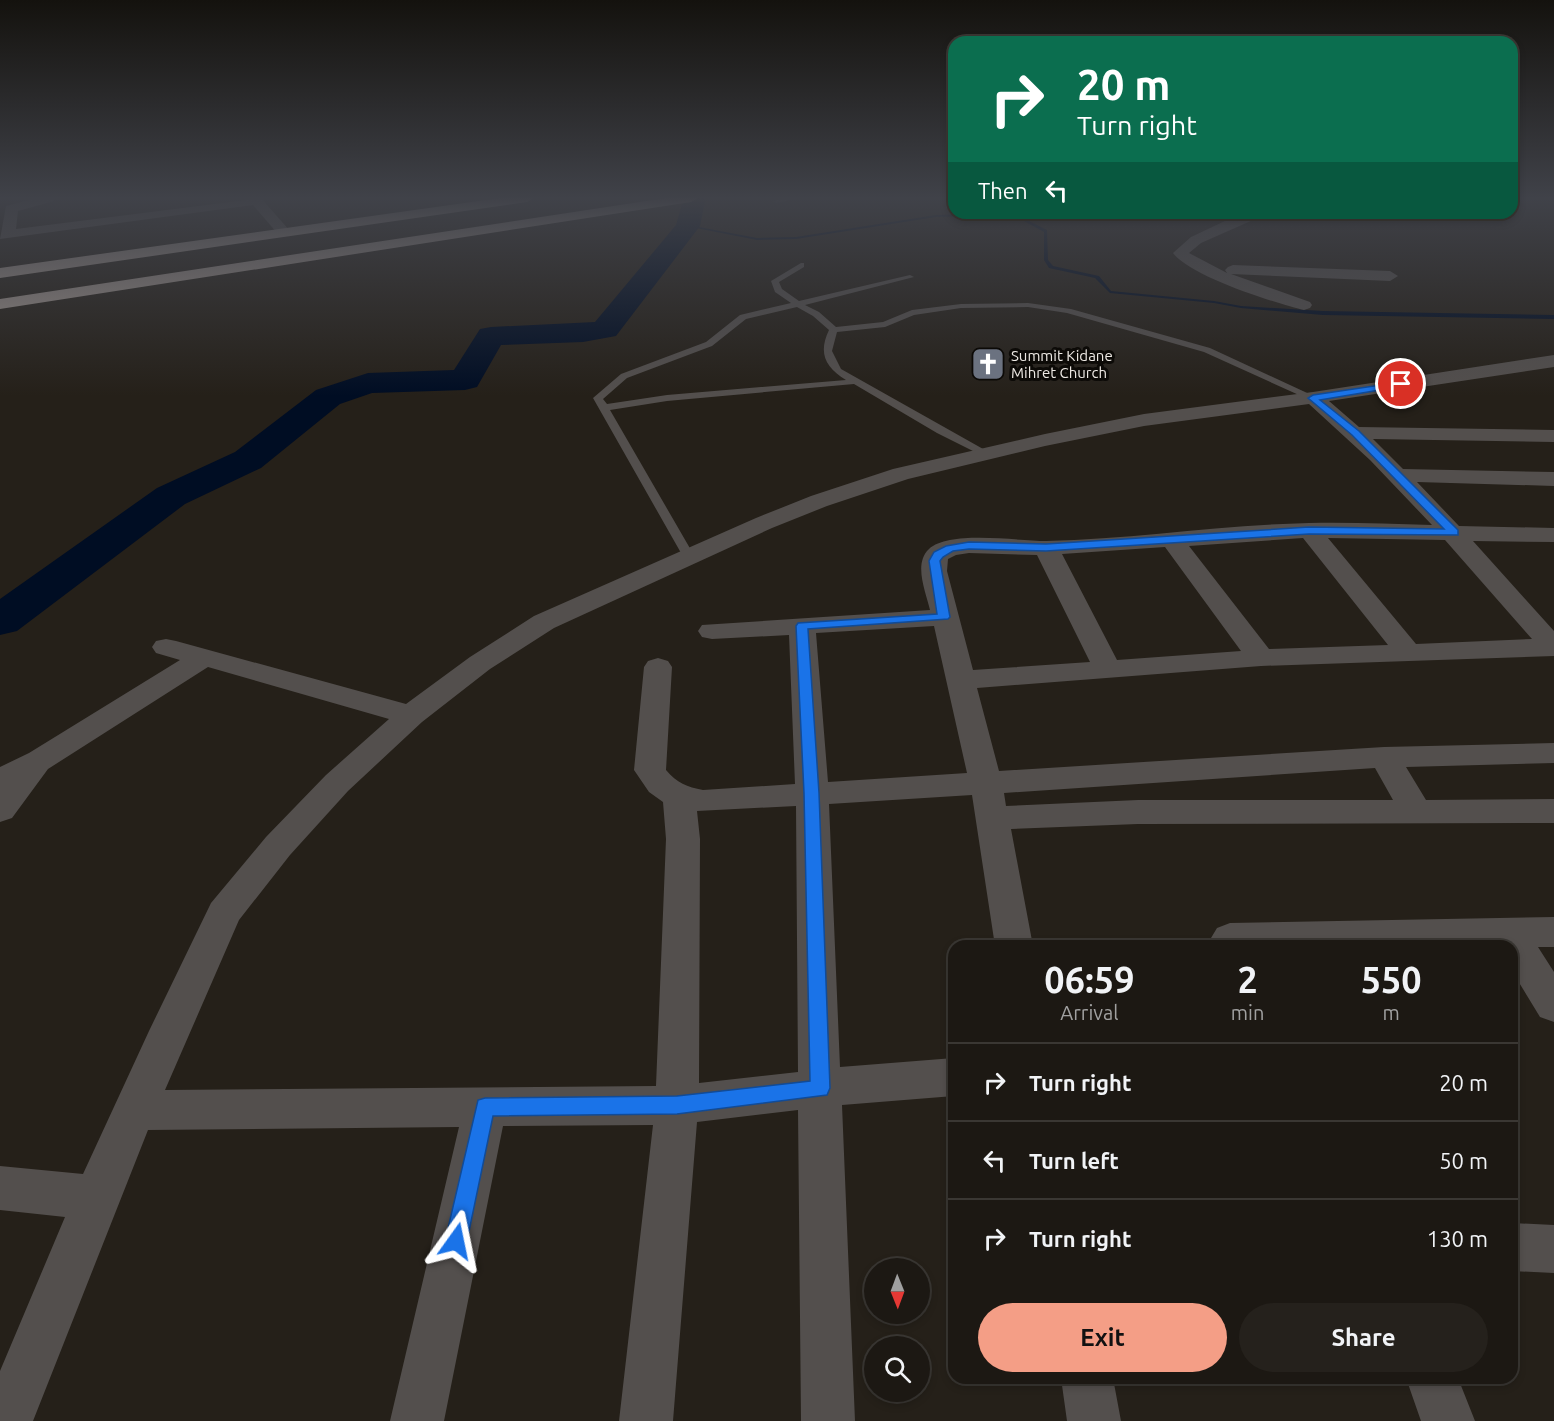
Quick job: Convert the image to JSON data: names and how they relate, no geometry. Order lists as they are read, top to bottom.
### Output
{
  "places": {
    "church": ["Summit Kidane Mihret Church"]
  },
  "north": "bottom",
  "page": {
    "turn": ["20 m", "Turn right"],
    "then": "Then",
    "eta": [
      "06:59",
      "Arrival",
      "2",
      "min",
      "550",
      "m"
    ],
    "list": [
      {
        "name": "Turn right",
        "value": "20 m"
      },
      {
        "name": "Turn left",
        "value": "50 m"
      },
      {
        "name": "Turn right",
        "value": "130 m"
      }
    ],
    "buttons": ["Exit", "Share"]
  }
}
